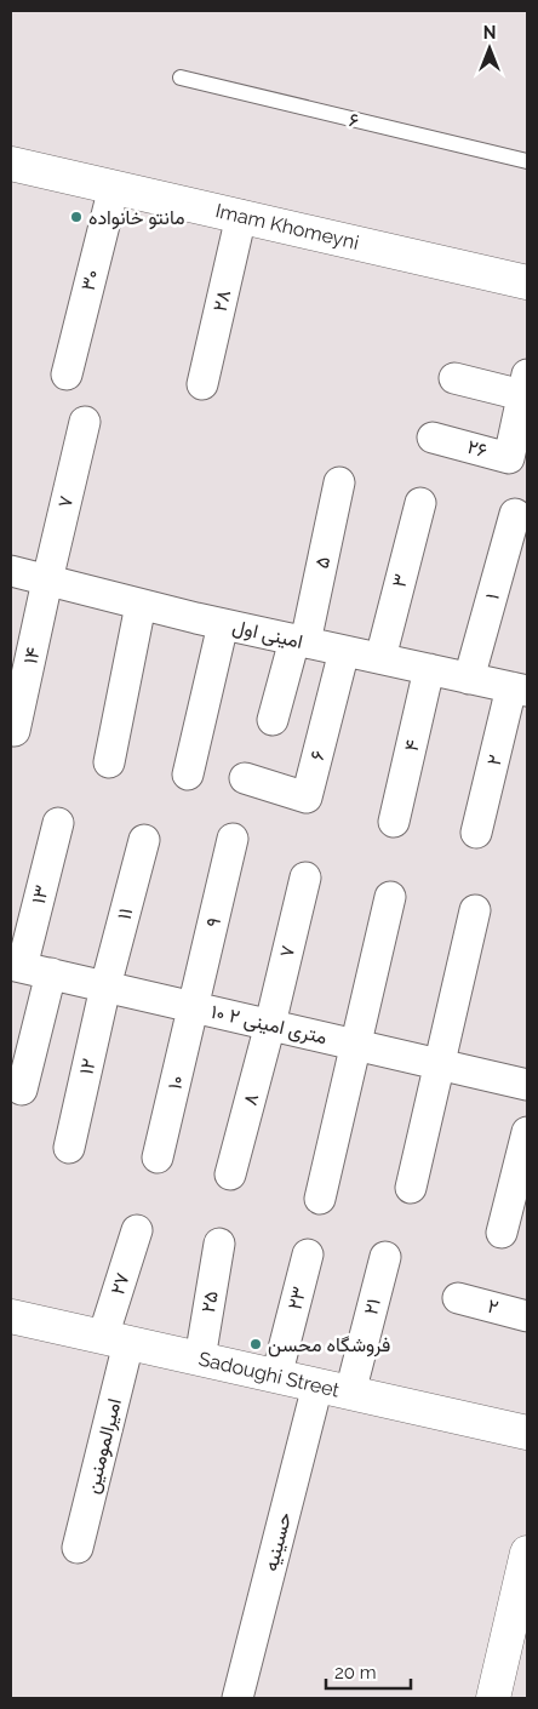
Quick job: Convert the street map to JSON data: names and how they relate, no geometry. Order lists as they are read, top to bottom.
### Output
{
  "streets": {
    "street": [
      "۶",
      "Imam Khomeyni",
      "۳۰",
      "۲۸",
      "۲۶",
      "۷",
      "۵",
      "۳",
      "۱",
      "امینی اول",
      "۱۴",
      "۴",
      "۲",
      "۱۳",
      "۱۱",
      "۹",
      "۱۰ متری امینی ۲",
      "۱۲",
      "۱۰",
      "۸",
      "۲۷",
      "۲۳",
      "۲۵",
      "۲۱",
      "Sadoughi Street",
      "امیرالمومنین",
      "حسینیه"
    ]
  },
  "crossings": [
    ["۶", "امینی اول"],
    ["Imam Khomeyni", "۳۰"],
    ["Imam Khomeyni", "۲۸"],
    ["۷", "امینی اول"],
    ["۷", "۱۴"],
    ["۷", "۱۰ متری امینی ۲"],
    ["۷", "۸"],
    ["۵", "امینی اول"],
    ["۳", "امینی اول"],
    ["۱", "امینی اول"],
    ["امینی اول", "۱۴"],
    ["امینی اول", "۴"],
    ["امینی اول", "۲"],
    ["۱۳", "۱۰ متری امینی ۲"],
    ["۱۱", "۱۰ متری امینی ۲"],
    ["۱۱", "۱۲"],
    ["۹", "۱۰ متری امینی ۲"],
    ["۹", "۱۰"],
    ["۱۰ متری امینی ۲", "۱۲"],
    ["۱۰ متری امینی ۲", "۱۰"],
    ["۱۰ متری امینی ۲", "۸"],
    ["۲۷", "Sadoughi Street"],
    ["۲۷", "امیرالمومنین"],
    ["۲۳", "Sadoughi Street"],
    ["۲۵", "Sadoughi Street"],
    ["۲۱", "Sadoughi Street"],
    ["Sadoughi Street", "امیرالمومنین"],
    ["Sadoughi Street", "حسینیه"]
  ],
  "places": ["مانتو خانواده", "فروشگاه محسن"],
  "scale_bar": "20 m",
  "north": "top"
}
